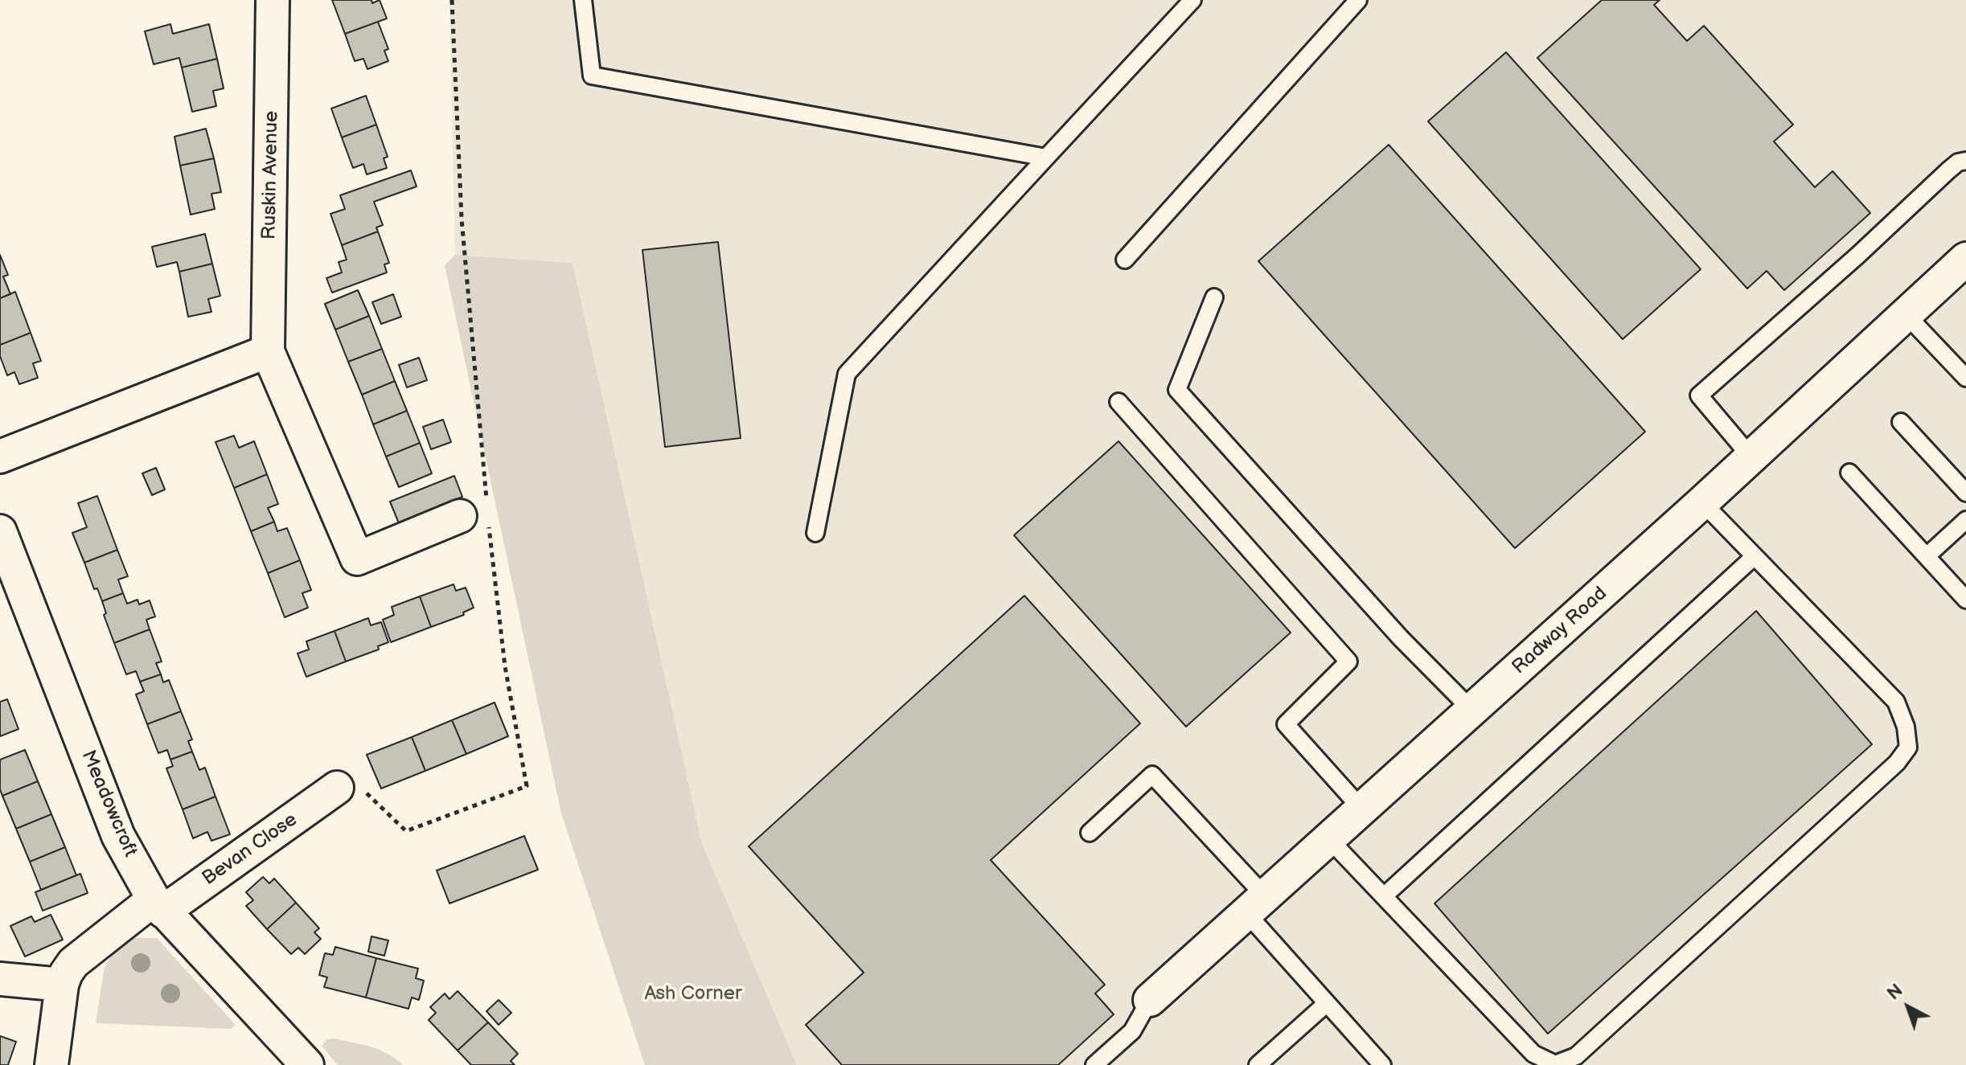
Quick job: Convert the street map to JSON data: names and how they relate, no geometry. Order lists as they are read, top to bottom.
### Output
{
  "streets": {
    "street": [
      "Ruskin Avenue",
      "Radway Road",
      "Meadowcroft",
      "Bevan Close"
    ]
  },
  "crossings": [
    ["Meadowcroft", "Bevan Close"]
  ],
  "parks": ["Ash Corner"],
  "north": "top left"
}
